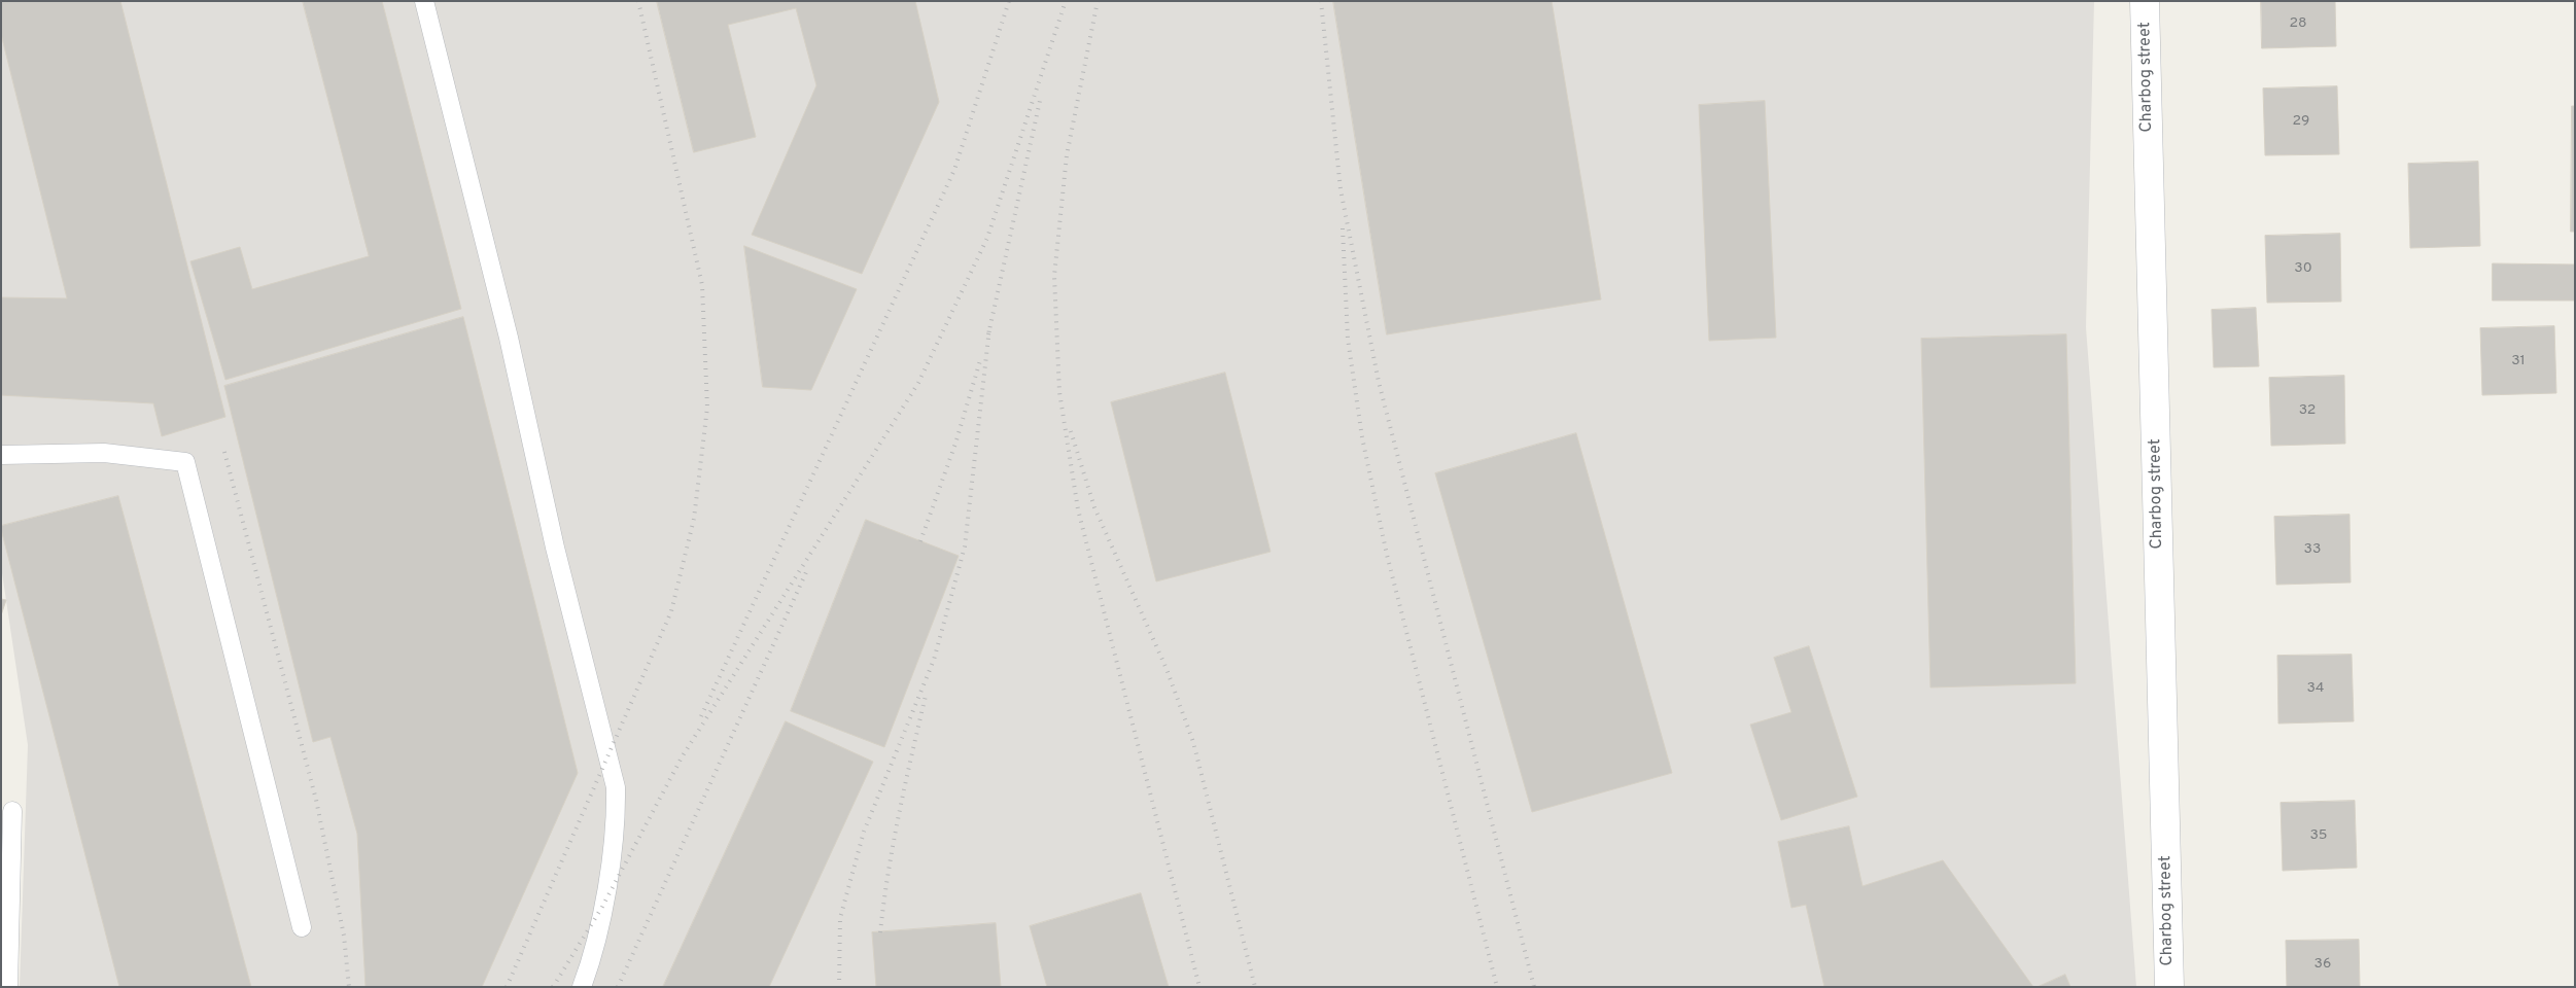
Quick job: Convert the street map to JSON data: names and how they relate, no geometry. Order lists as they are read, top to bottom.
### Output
{
  "streets": {
    "street": ["Charbog street"]
  },
  "house_numbers": [
    "28",
    "29",
    "30",
    "31",
    "32",
    "33",
    "34",
    "35",
    "36"
  ]
}
